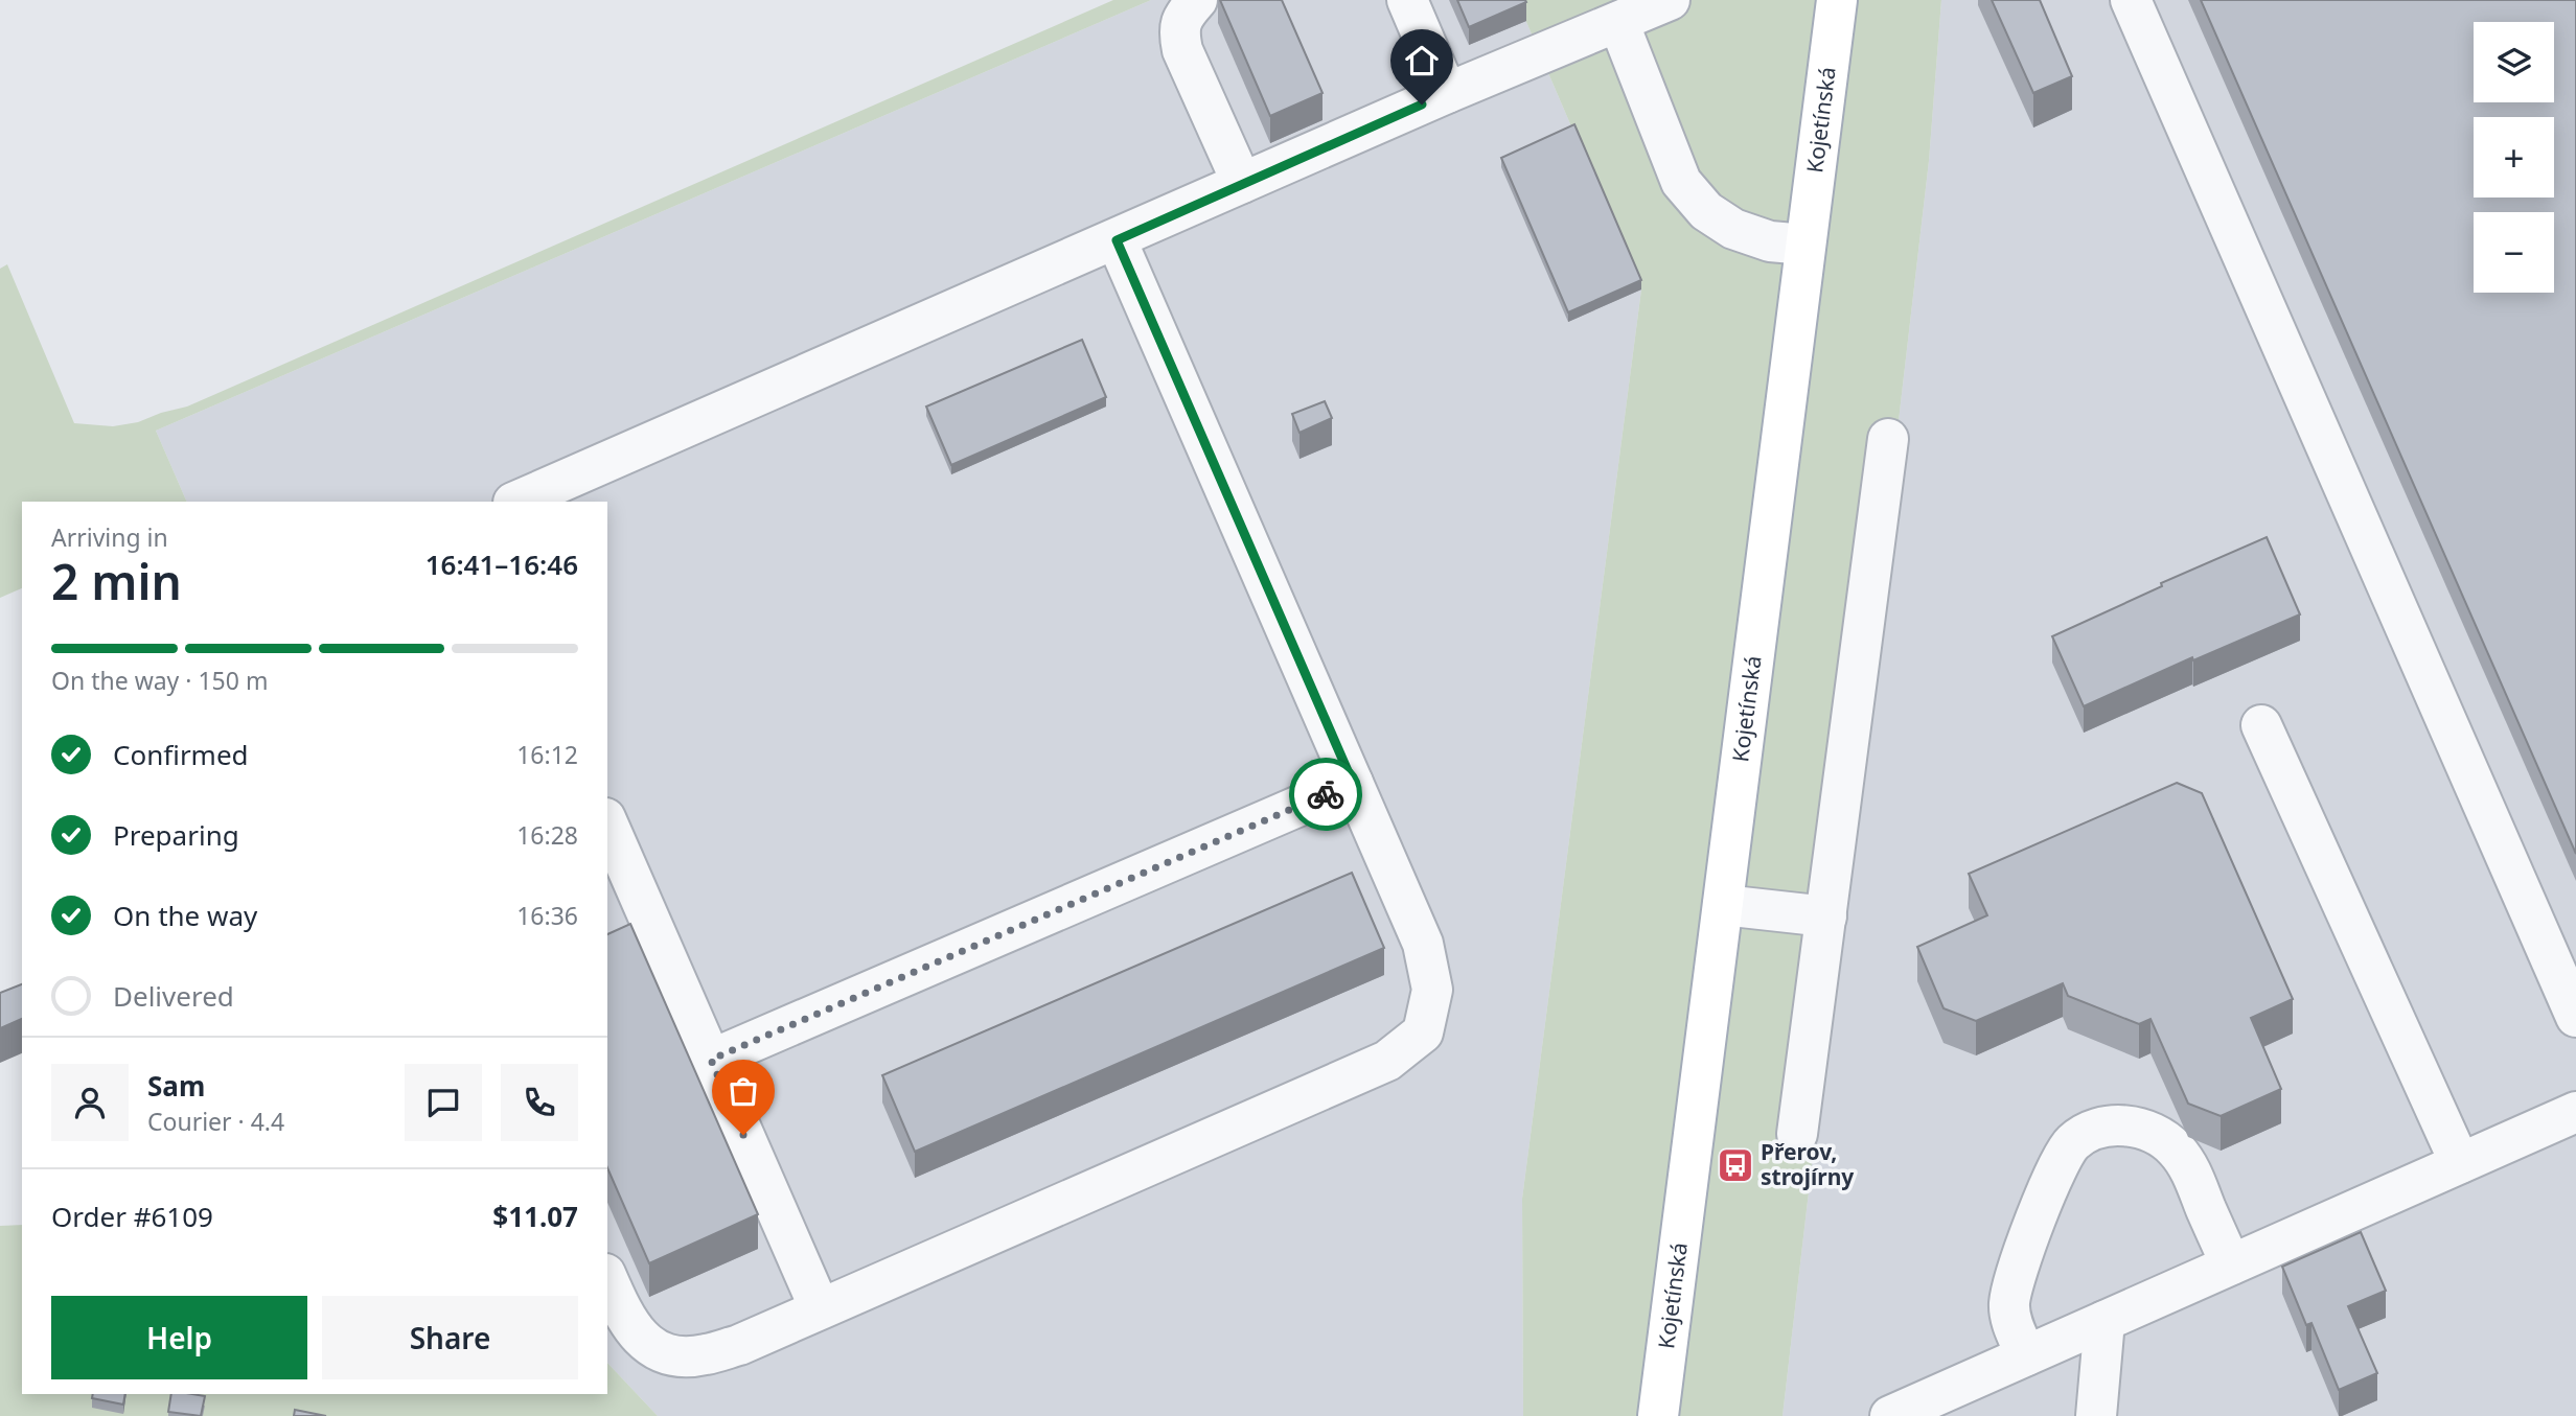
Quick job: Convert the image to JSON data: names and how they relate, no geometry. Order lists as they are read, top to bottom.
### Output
{
  "streets": {
    "main road": ["Kojetínská"]
  },
  "places": {
    "bus stop": ["Přerov, strojírny"]
  },
  "page": {
    "map_buttons": ["+", "−"],
    "heading": ["2 min", "Arriving in", "16:41–16:46"],
    "panel": [
      "Sam",
      "Courier · 4.4",
      "Order #6109",
      "$11.07"
    ],
    "bar": "On the way · 150 m",
    "list": [
      ["Confirmed", "16:12"],
      ["Preparing", "16:28"],
      ["On the way", "16:36"],
      "Delivered"
    ],
    "buttons": ["Help", "Share"]
  }
}
